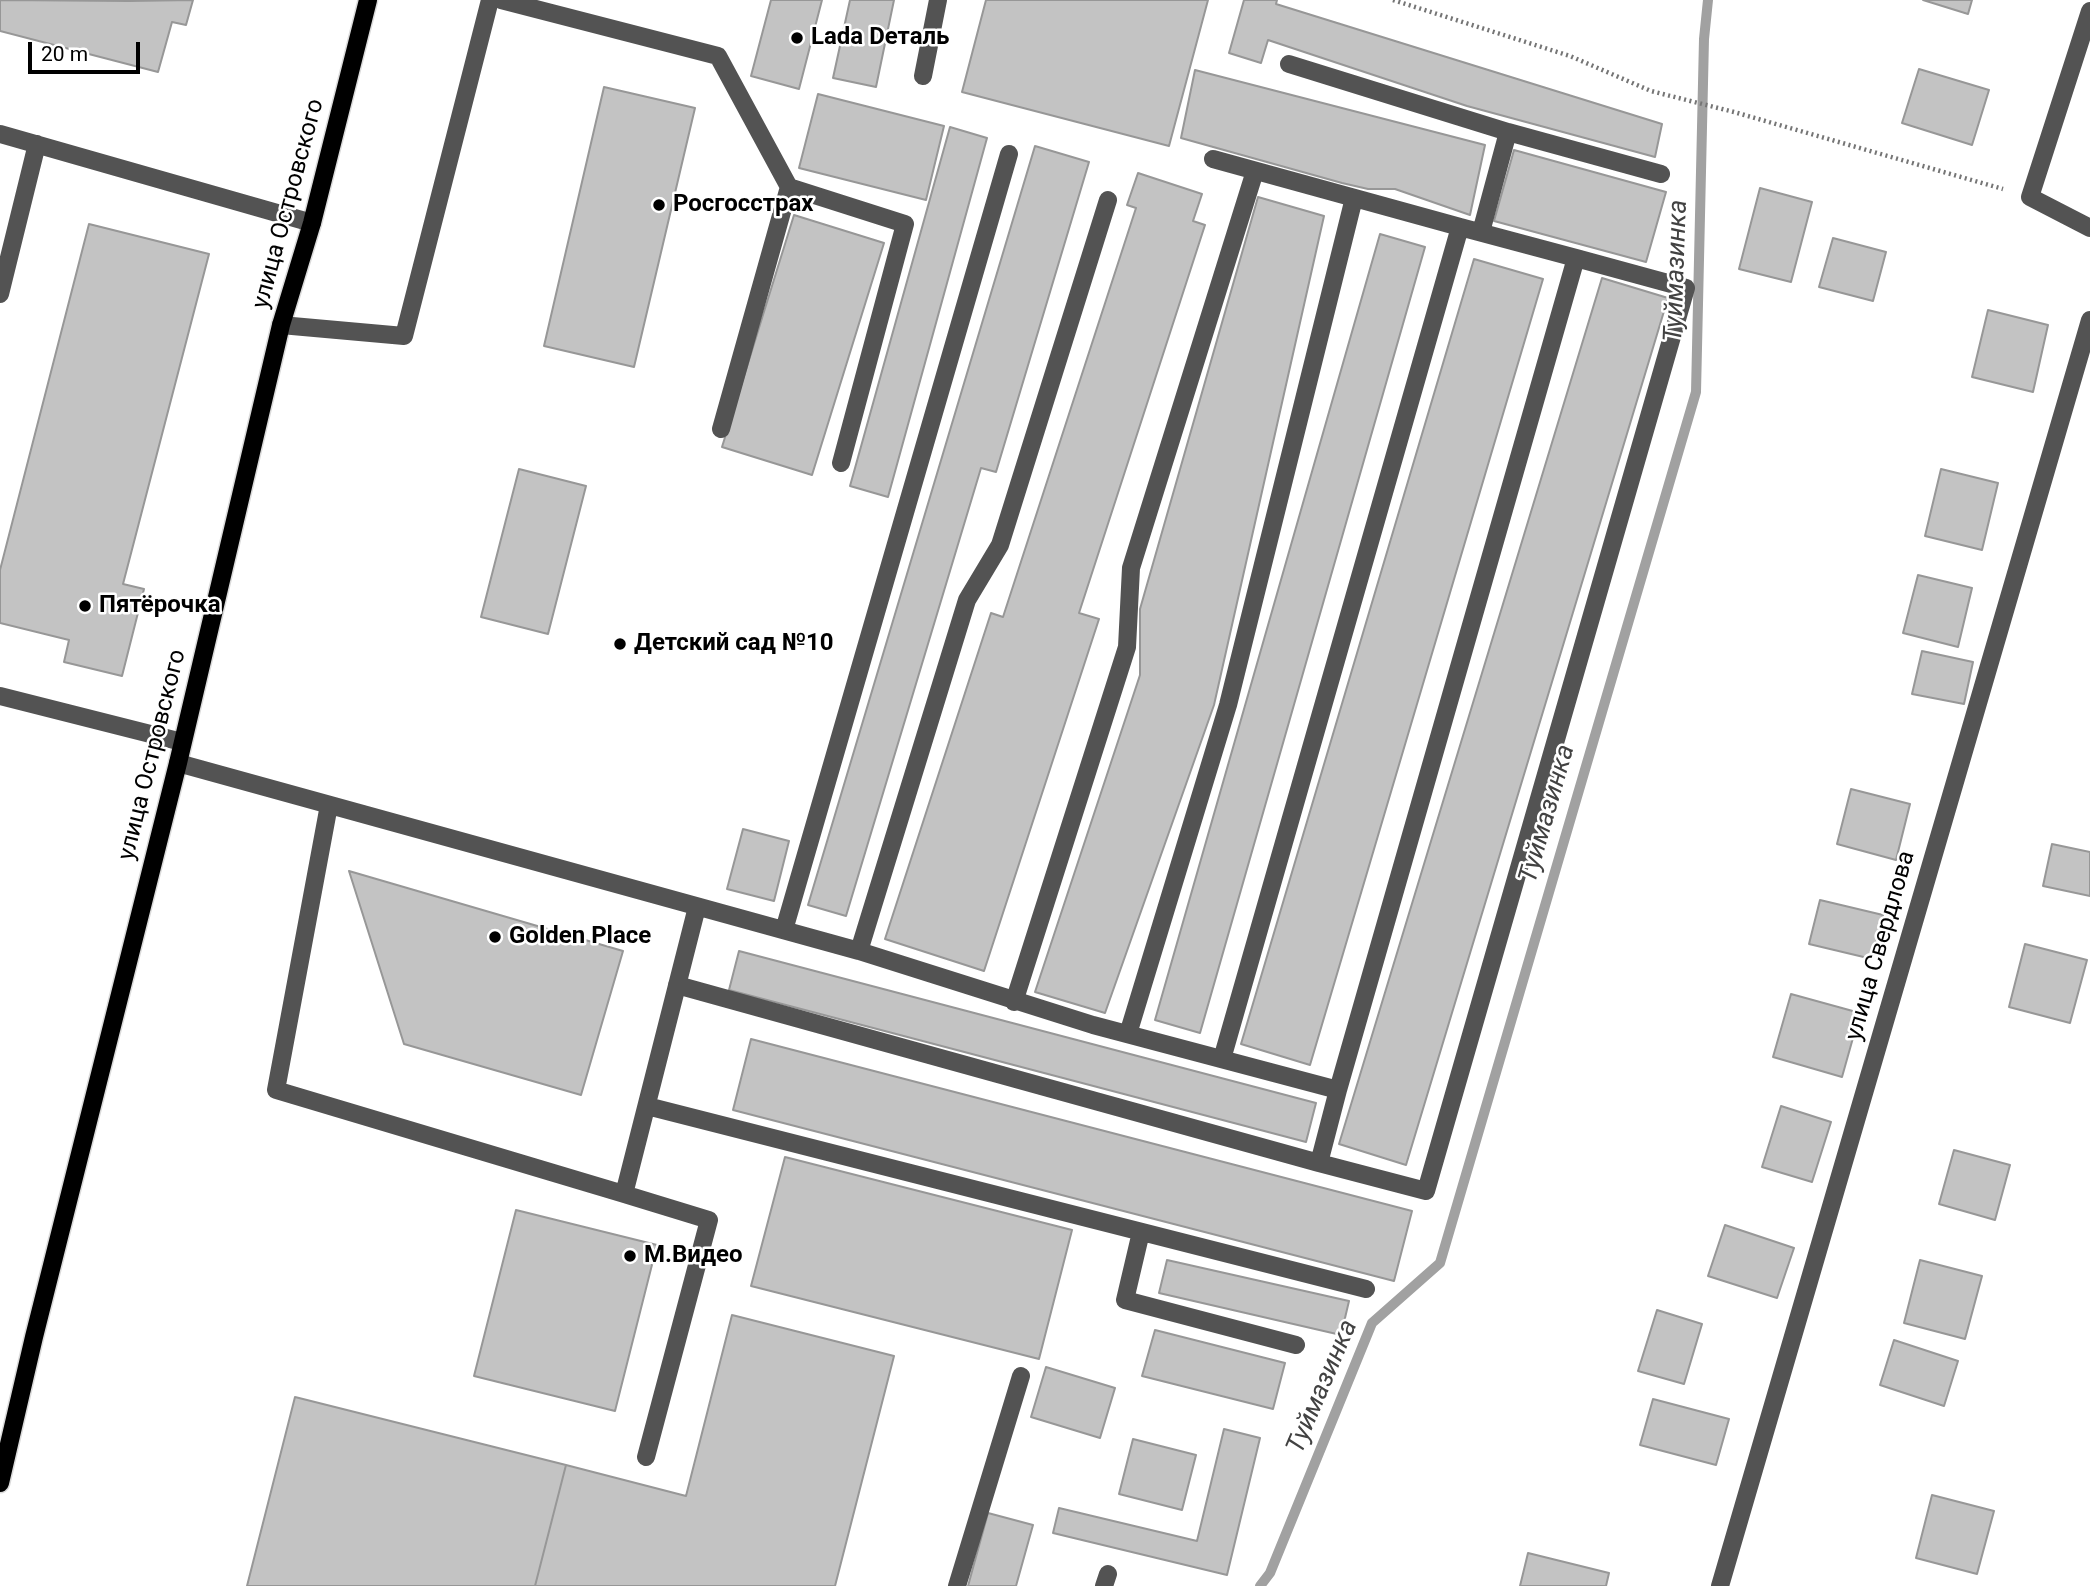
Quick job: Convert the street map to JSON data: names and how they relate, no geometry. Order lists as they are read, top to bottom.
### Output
{
  "streets": {
    "main road": ["улица Островского"],
    "street": ["улица Свердлова"]
  },
  "water": ["Туймазинка"],
  "places": [
    "Lada Dеталь",
    "Росгосстрах",
    "Пятёрочка",
    "Детский сад №10",
    "Golden Place",
    "М.Видео"
  ],
  "scale_bar": "20 m"
}
